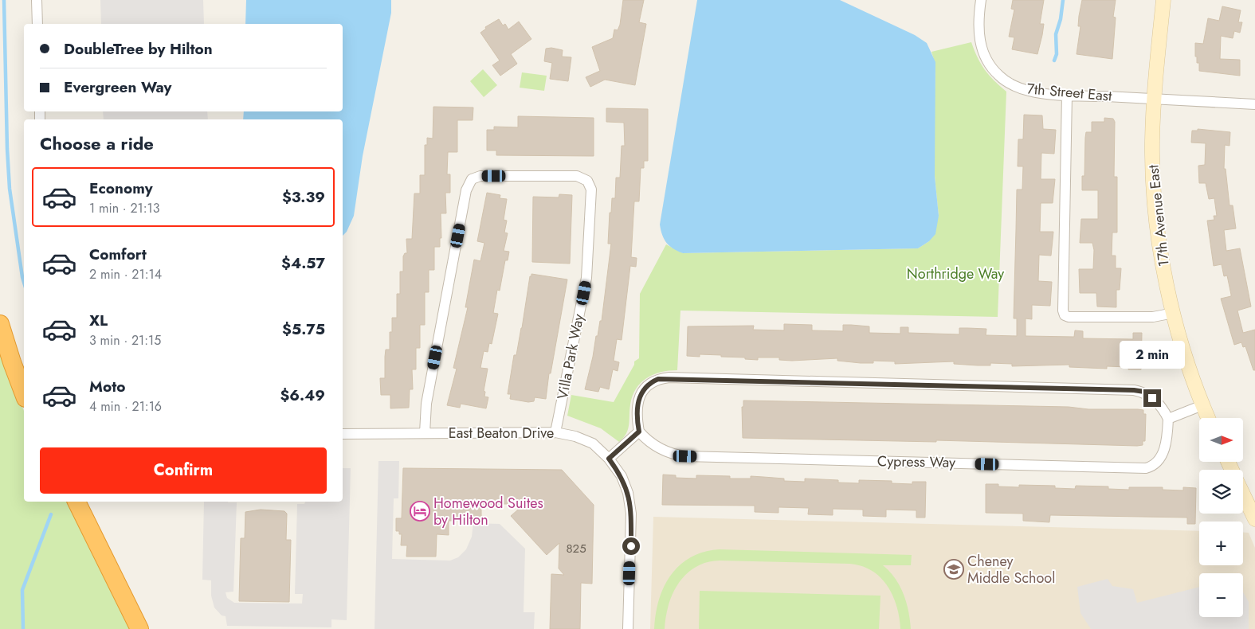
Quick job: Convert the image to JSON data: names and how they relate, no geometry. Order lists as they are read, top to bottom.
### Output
{
  "streets": {
    "street": [
      "7th Street East",
      "17th Avenue East",
      "Villa Park Way",
      "East Beaton Drive",
      "Cypress Way"
    ]
  },
  "crossings": [
    ["7th Street East", "17th Avenue East"],
    ["Villa Park Way", "East Beaton Drive"]
  ],
  "parks": ["Northridge Way"],
  "places": {
    "hotel": ["Homewood Suites by Hilton"],
    "school or university": ["Cheney Middle School"]
  },
  "house_numbers": ["825"],
  "north": "right",
  "page": {
    "banner": ["DoubleTree by Hilton", "Evergreen Way"],
    "heading": "Choose a ride",
    "list": [
      {
        "name": "Economy",
        "note": "1 min · 21:13",
        "value": "$3.39"
      },
      {
        "name": "Comfort",
        "note": "2 min · 21:14",
        "value": "$4.57"
      },
      {
        "name": "XL",
        "note": "3 min · 21:15",
        "value": "$5.75"
      },
      {
        "name": "Moto",
        "note": "4 min · 21:16",
        "value": "$6.49"
      }
    ],
    "bubble": "2 min",
    "map_buttons": ["+", "−"],
    "buttons": "Confirm"
  }
}
